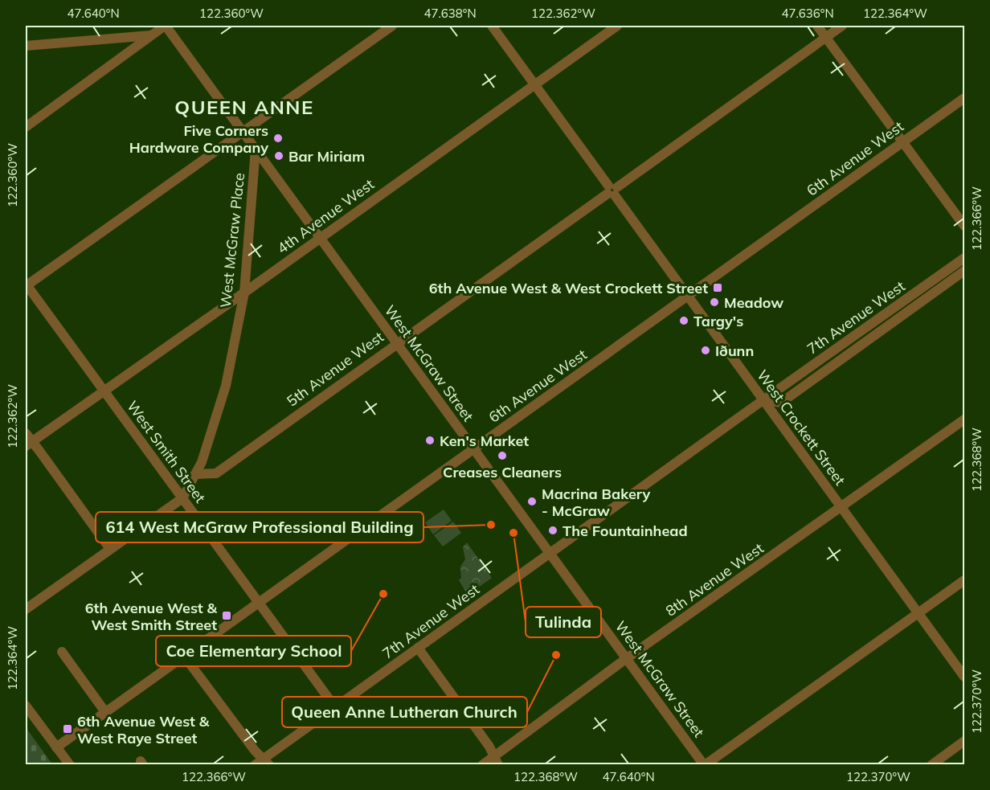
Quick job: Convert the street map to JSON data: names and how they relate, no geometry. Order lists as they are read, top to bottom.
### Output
{
  "streets": {
    "street": [
      "6th Avenue West",
      "4th Avenue West",
      "West McGraw Place",
      "7th Avenue West",
      "West McGraw Street",
      "5th Avenue West",
      "West Crockett Street",
      "West Smith Street",
      "8th Avenue West"
    ]
  },
  "crossings": [
    ["6th Avenue West", "West McGraw Street"],
    ["6th Avenue West", "West Crockett Street"],
    ["6th Avenue West", "West Smith Street"],
    ["4th Avenue West", "West McGraw Place"],
    ["4th Avenue West", "West McGraw Street"],
    ["4th Avenue West", "West Crockett Street"],
    ["4th Avenue West", "West Smith Street"],
    ["West McGraw Place", "West McGraw Street"],
    ["West McGraw Place", "5th Avenue West"],
    ["West McGraw Place", "West Smith Street"],
    ["7th Avenue West", "West McGraw Street"],
    ["7th Avenue West", "West Crockett Street"],
    ["7th Avenue West", "West Smith Street"],
    ["West McGraw Street", "5th Avenue West"],
    ["West McGraw Street", "8th Avenue West"],
    ["5th Avenue West", "West Crockett Street"],
    ["West Crockett Street", "8th Avenue West"]
  ],
  "districts": ["QUEEN ANNE"],
  "places": {
    "other": [
      "Five Corners Hardware Company",
      "Bar Miriam",
      "Meadow",
      "Targy's",
      "Iðunn",
      "Ken's Market",
      "Creases Cleaners",
      "Macrina Bakery - McGraw",
      "614 West McGraw Professional Building",
      "The Fountainhead",
      "Tulinda",
      "Coe Elementary School",
      "Queen Anne Lutheran Church"
    ],
    "transit": ["6th Avenue West & West Crockett Street", "6th Avenue West & West Smith Street", "6th Avenue West & West Raye Street"]
  },
  "coordinates": [
    "47.640°N",
    "122.360°W",
    "47.638°N",
    "122.362°W",
    "47.636°N",
    "122.364°W",
    "122.366°W",
    "122.368°W",
    "122.370°W"
  ]
}
